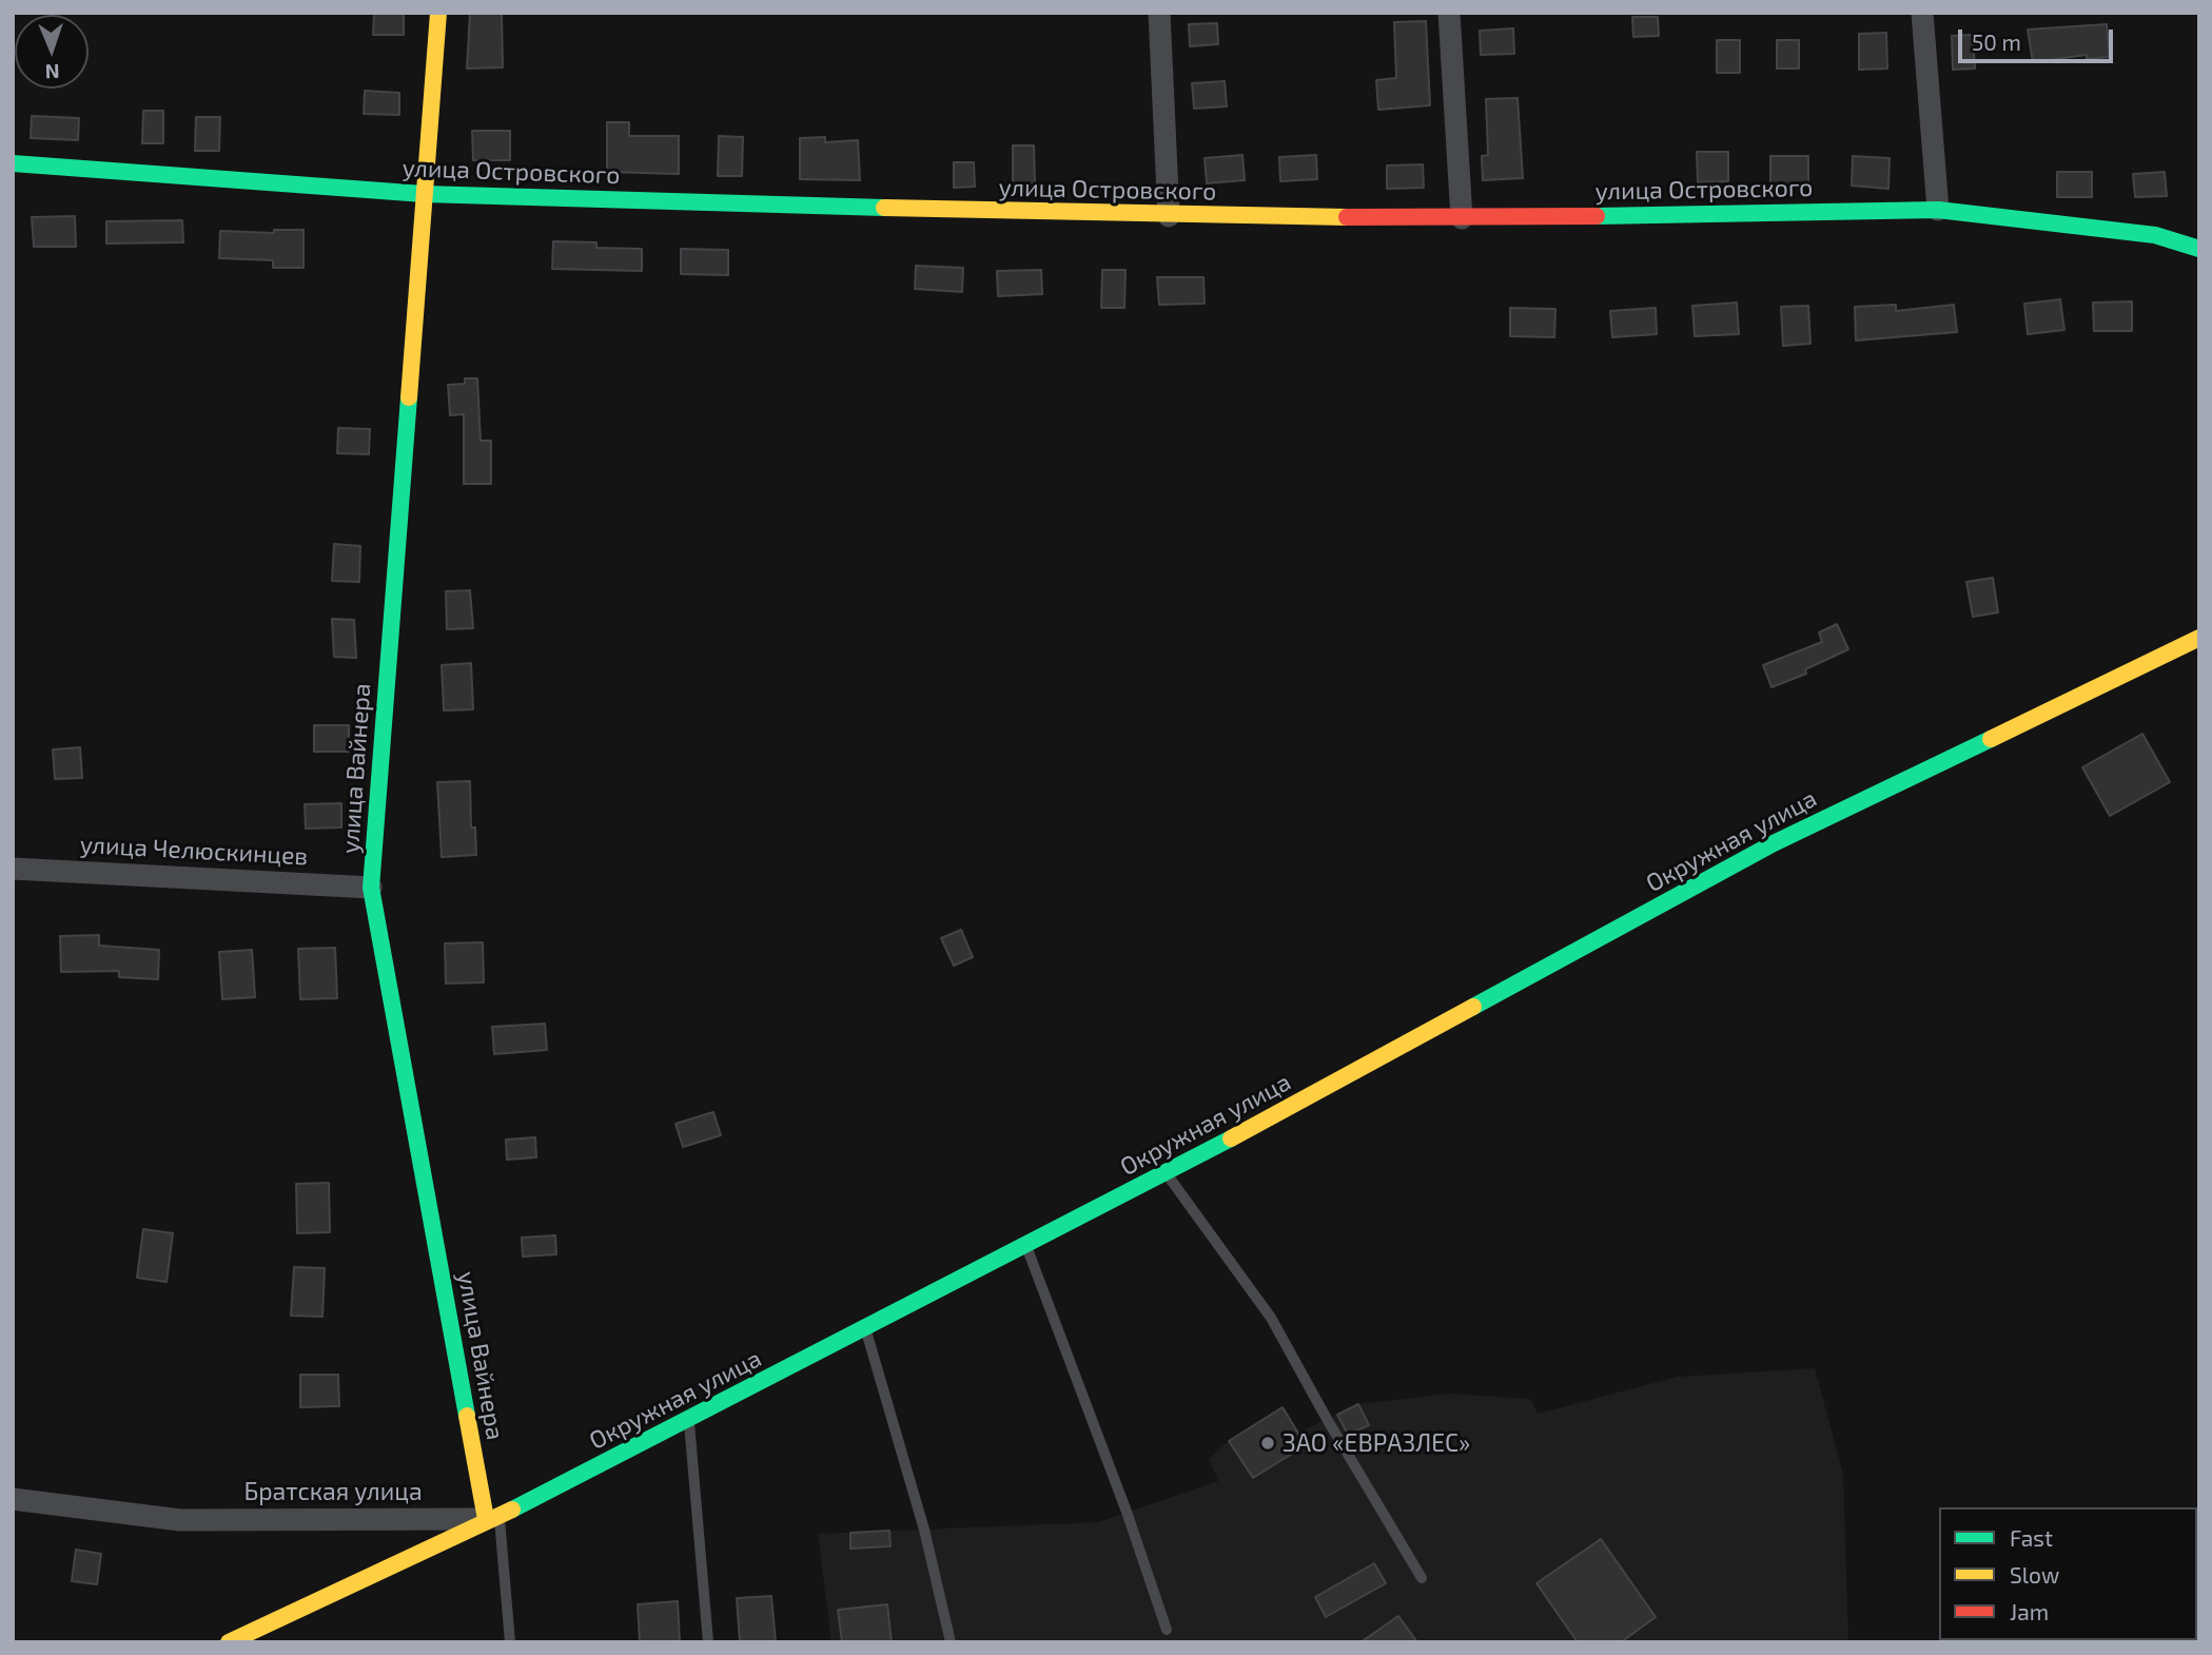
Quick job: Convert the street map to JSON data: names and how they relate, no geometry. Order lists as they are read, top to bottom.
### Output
{
  "streets": {
    "street": [
      "улица Островского",
      "улица Вайнера",
      "Окружная улица",
      "улица Челюскинцев",
      "Братская улица"
    ]
  },
  "crossings": [
    ["улица Островского", "улица Вайнера"],
    ["улица Вайнера", "Окружная улица"],
    ["улица Вайнера", "улица Челюскинцев"],
    ["улица Вайнера", "Братская улица"],
    ["Окружная улица", "Братская улица"]
  ],
  "places": ["ЗАО «ЕВРАЗЛЕС»"],
  "legend": ["Fast", "Slow", "Jam"],
  "scale_bar": "50 m",
  "north": "bottom"
}
